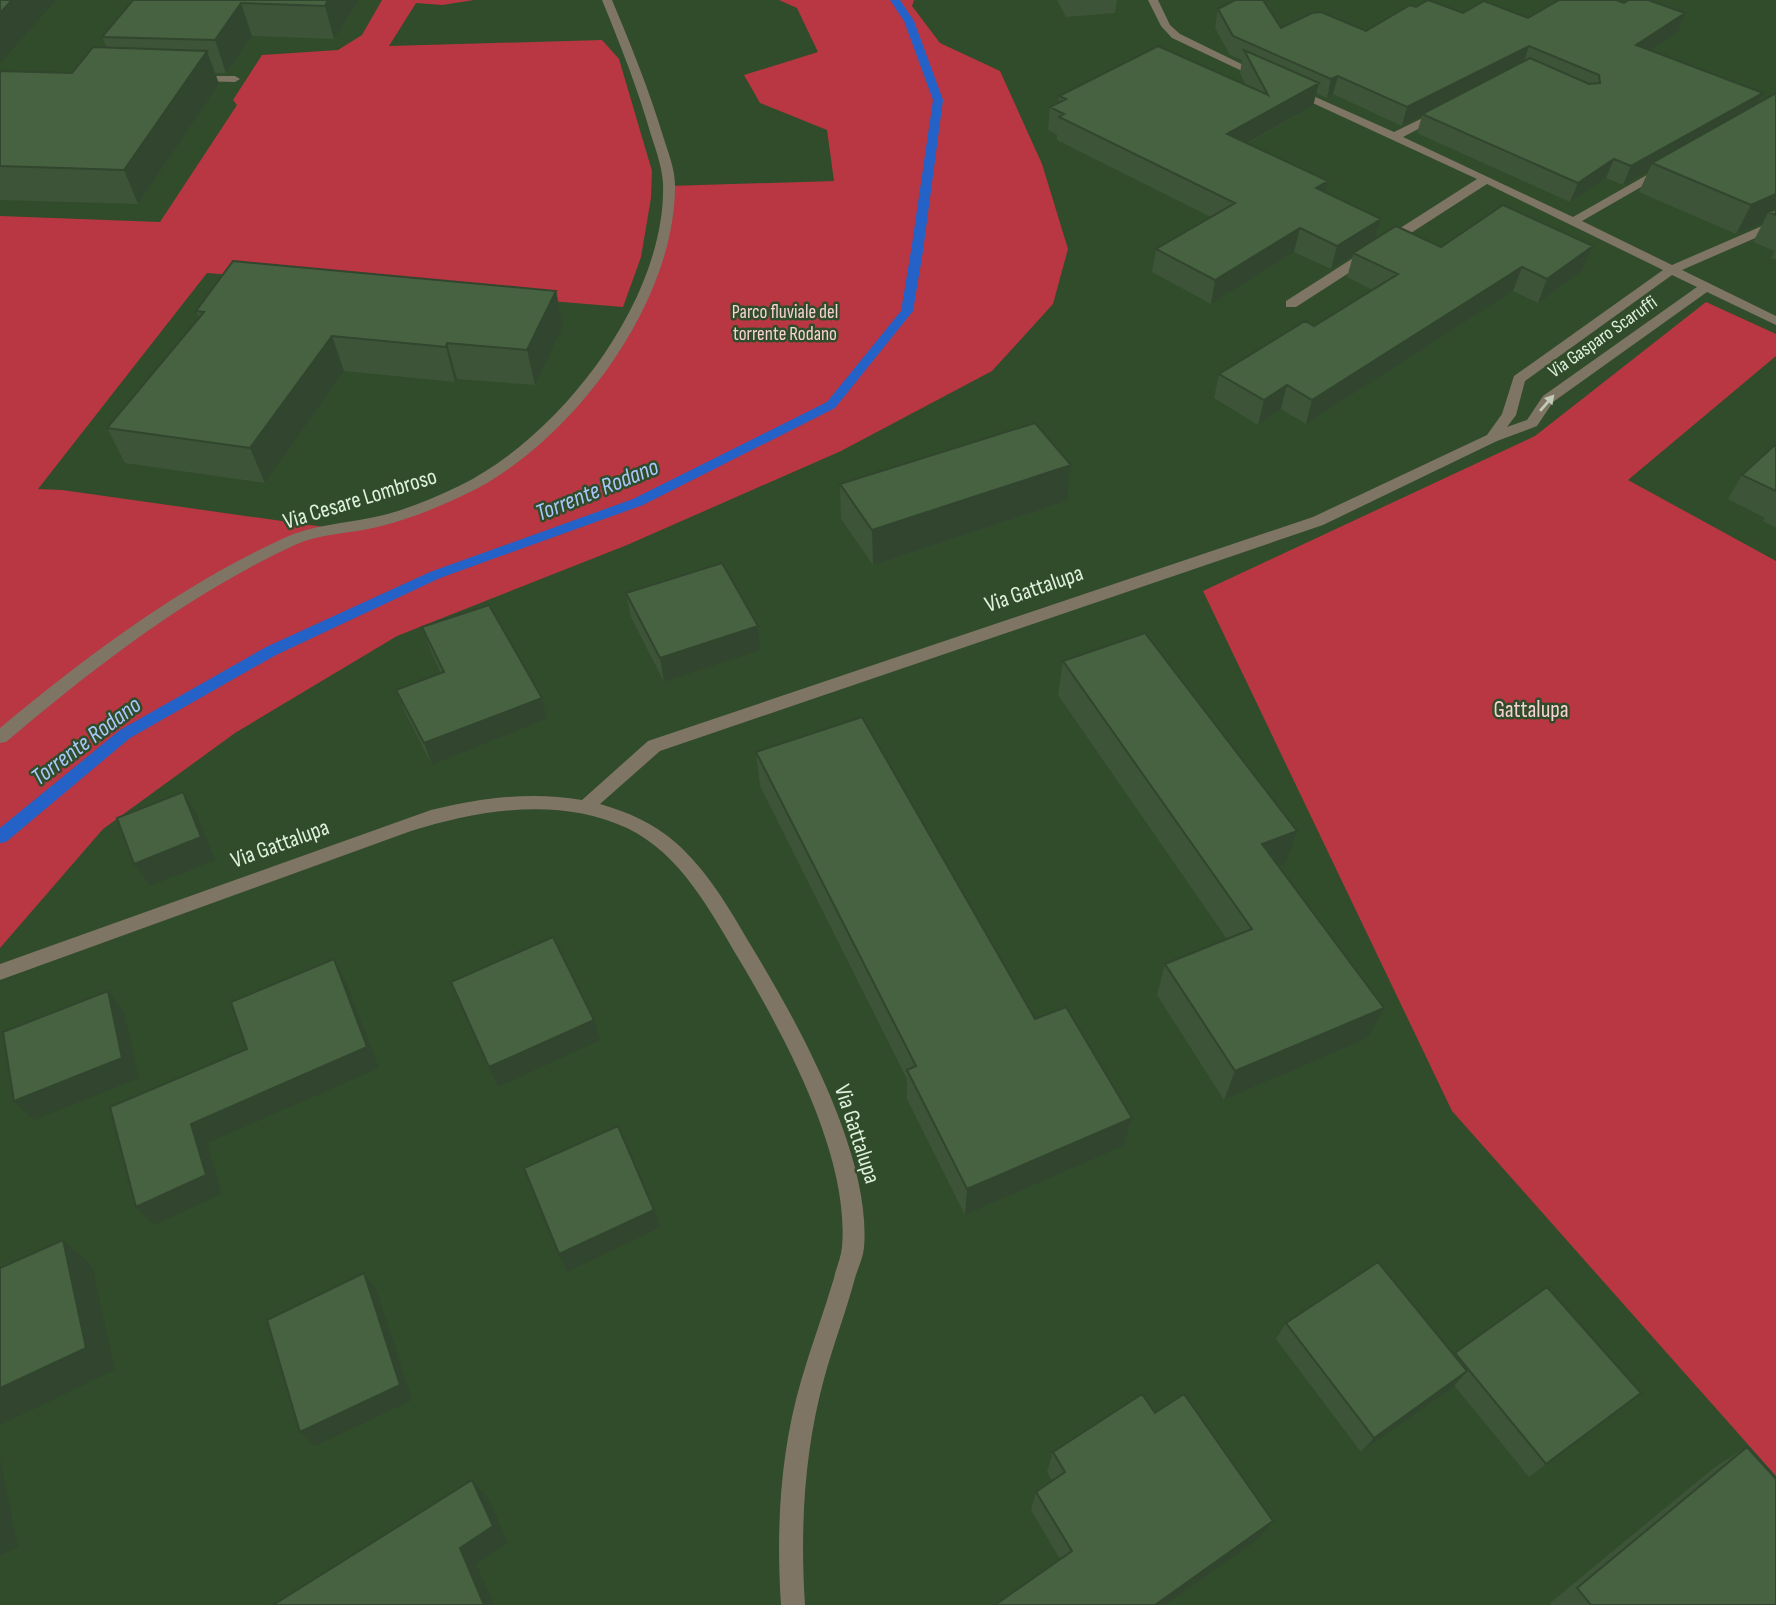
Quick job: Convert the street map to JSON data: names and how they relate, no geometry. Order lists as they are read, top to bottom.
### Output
{
  "streets": {
    "street": ["Via Gasparo Scaruffi", "Via Cesare Lombroso", "Via Gattalupa"]
  },
  "crossings": [
    ["Via Gasparo Scaruffi", "Via Gattalupa"]
  ],
  "water": ["Torrente Rodano"],
  "parks": ["Parco fluviale del torrente Rodano", "Gattalupa"]
}
